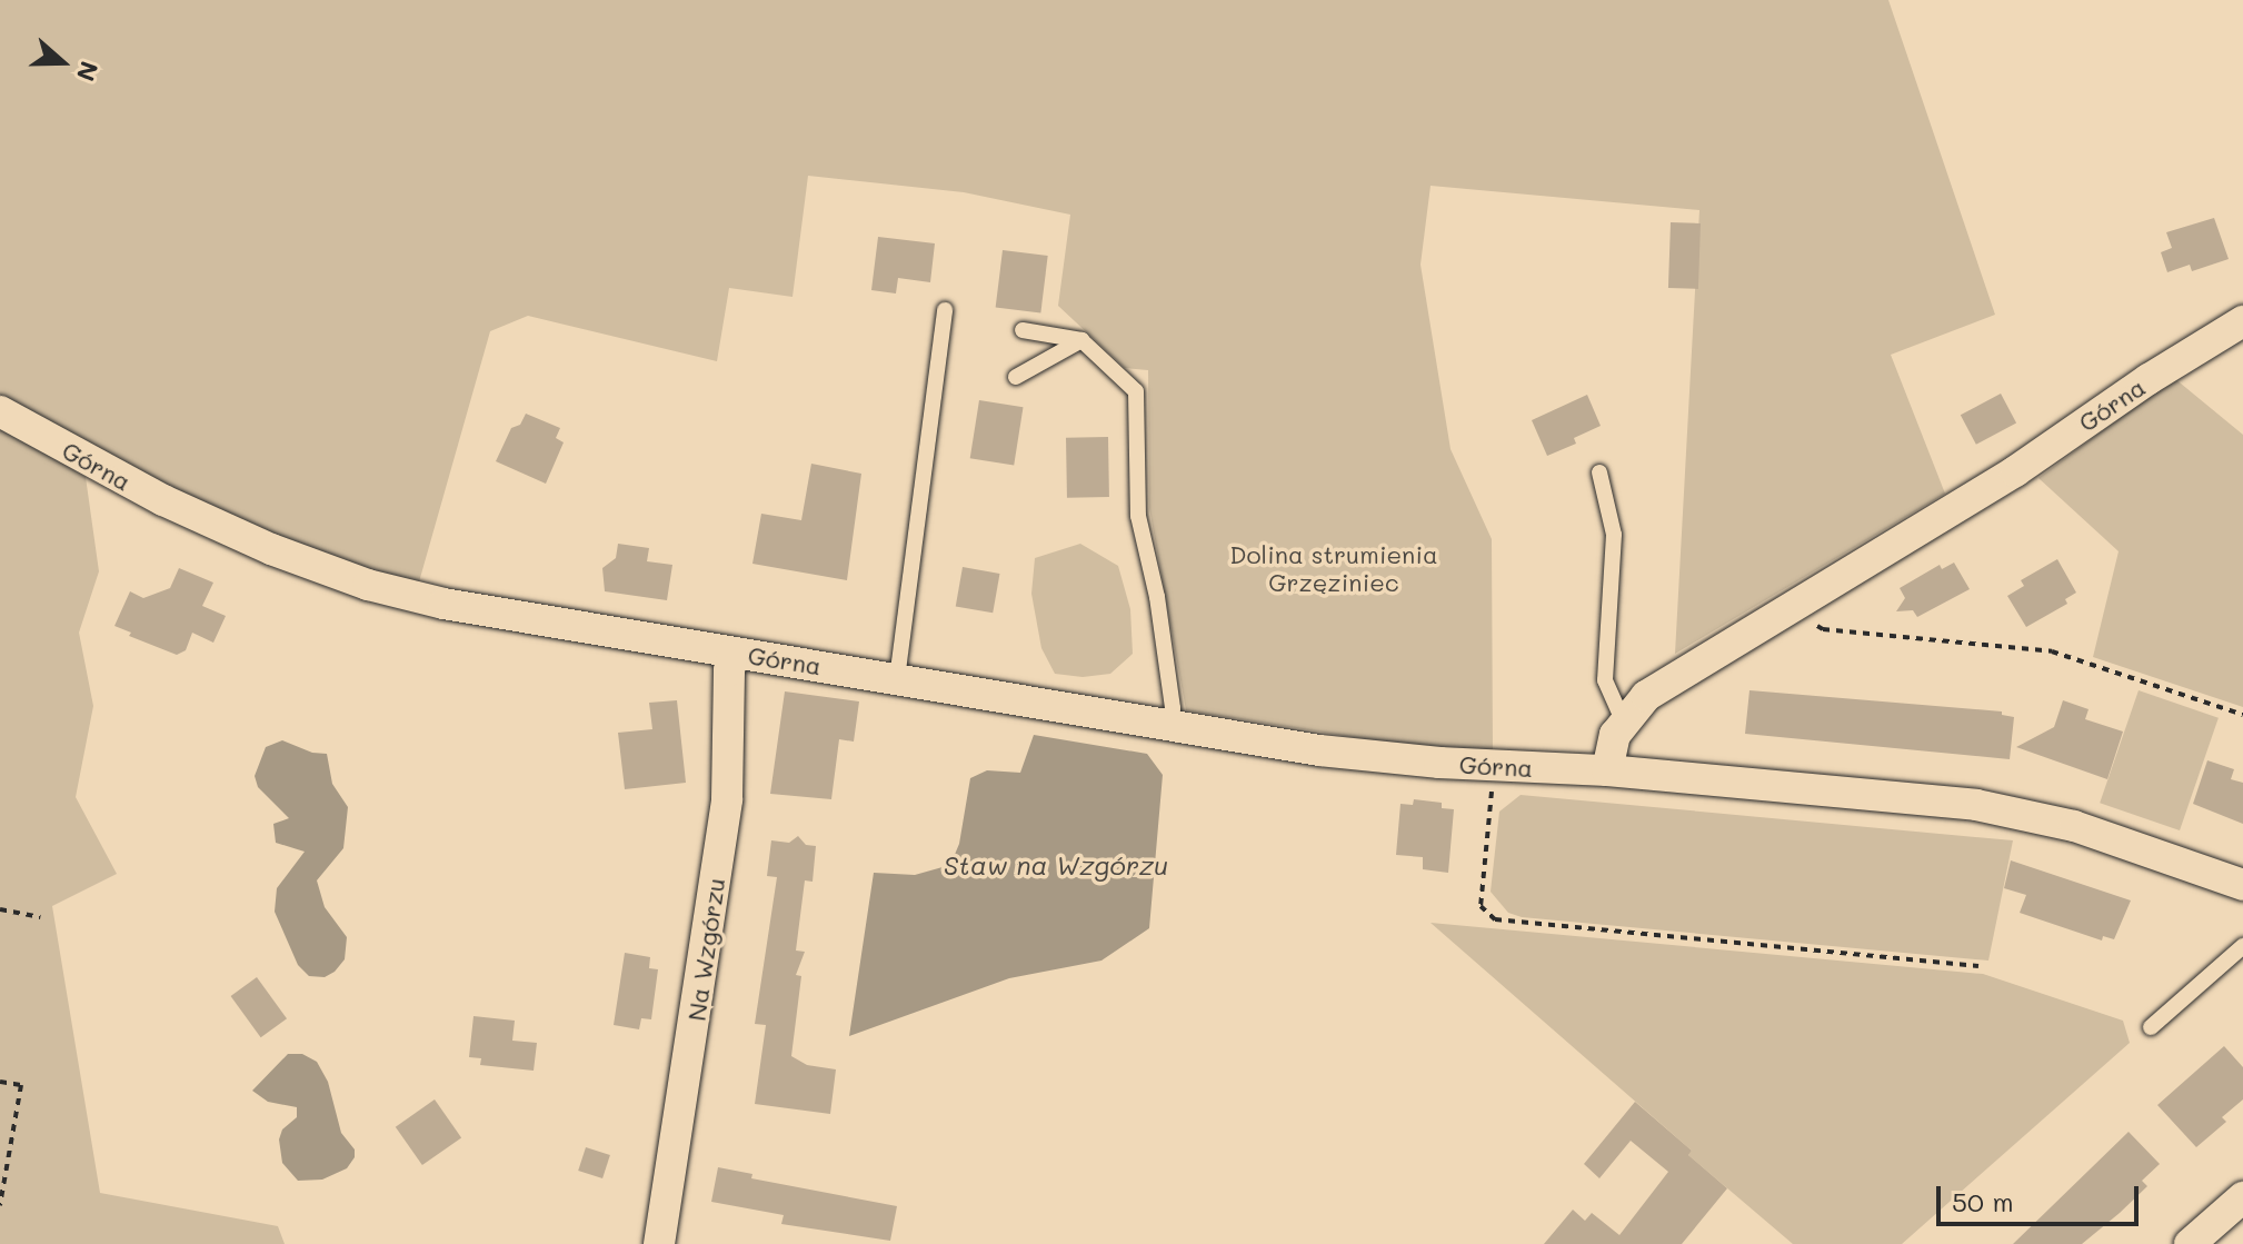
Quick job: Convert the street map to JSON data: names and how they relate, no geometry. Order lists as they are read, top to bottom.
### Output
{
  "streets": {
    "street": ["Górna", "Na Wzgórzu"]
  },
  "crossings": [
    ["Górna", "Na Wzgórzu"]
  ],
  "water": ["Staw na Wzgórzu"],
  "parks": ["Dolina strumienia Grzęziniec"],
  "scale_bar": "50 m",
  "north": "right"
}
